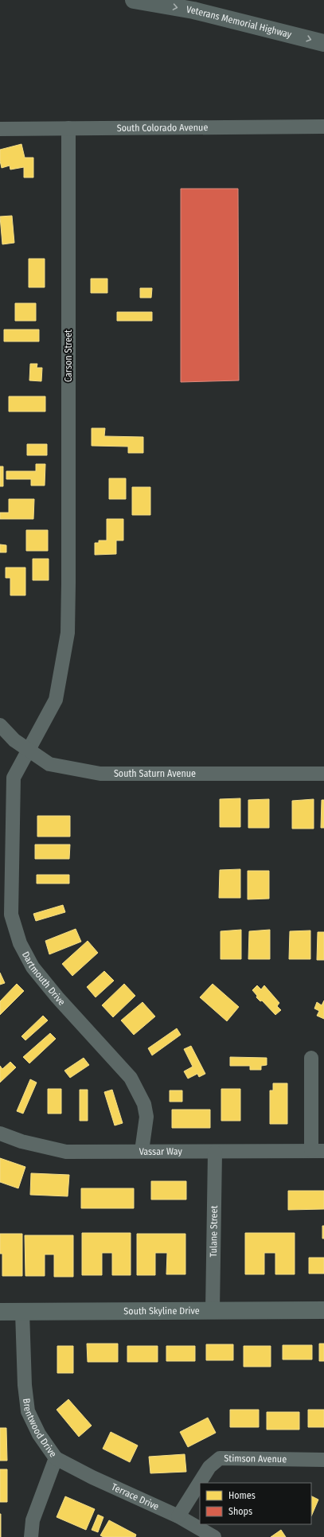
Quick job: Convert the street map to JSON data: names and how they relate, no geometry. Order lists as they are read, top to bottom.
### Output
{
  "streets": {
    "highway": ["Veterans Memorial Highway"],
    "main road": ["South Skyline Drive"],
    "street": [
      "South Colorado Avenue",
      "Carson Street",
      "South Saturn Avenue",
      "Dartmouth Drive",
      "Vassar Way",
      "Tulane Street",
      "Brentwood Drive",
      "Stimson Avenue",
      "Terrace Drive"
    ]
  },
  "crossings": [
    ["South Colorado Avenue", "Carson Street"],
    ["Carson Street", "South Saturn Avenue"],
    ["Carson Street", "Dartmouth Drive"],
    ["Dartmouth Drive", "Vassar Way"],
    ["Vassar Way", "Tulane Street"],
    ["Tulane Street", "South Skyline Drive"],
    ["South Skyline Drive", "Brentwood Drive"],
    ["Brentwood Drive", "Terrace Drive"],
    ["Stimson Avenue", "Terrace Drive"]
  ],
  "one_way": ["Veterans Memorial Highway"],
  "legend": ["Homes", "Shops"]
}
